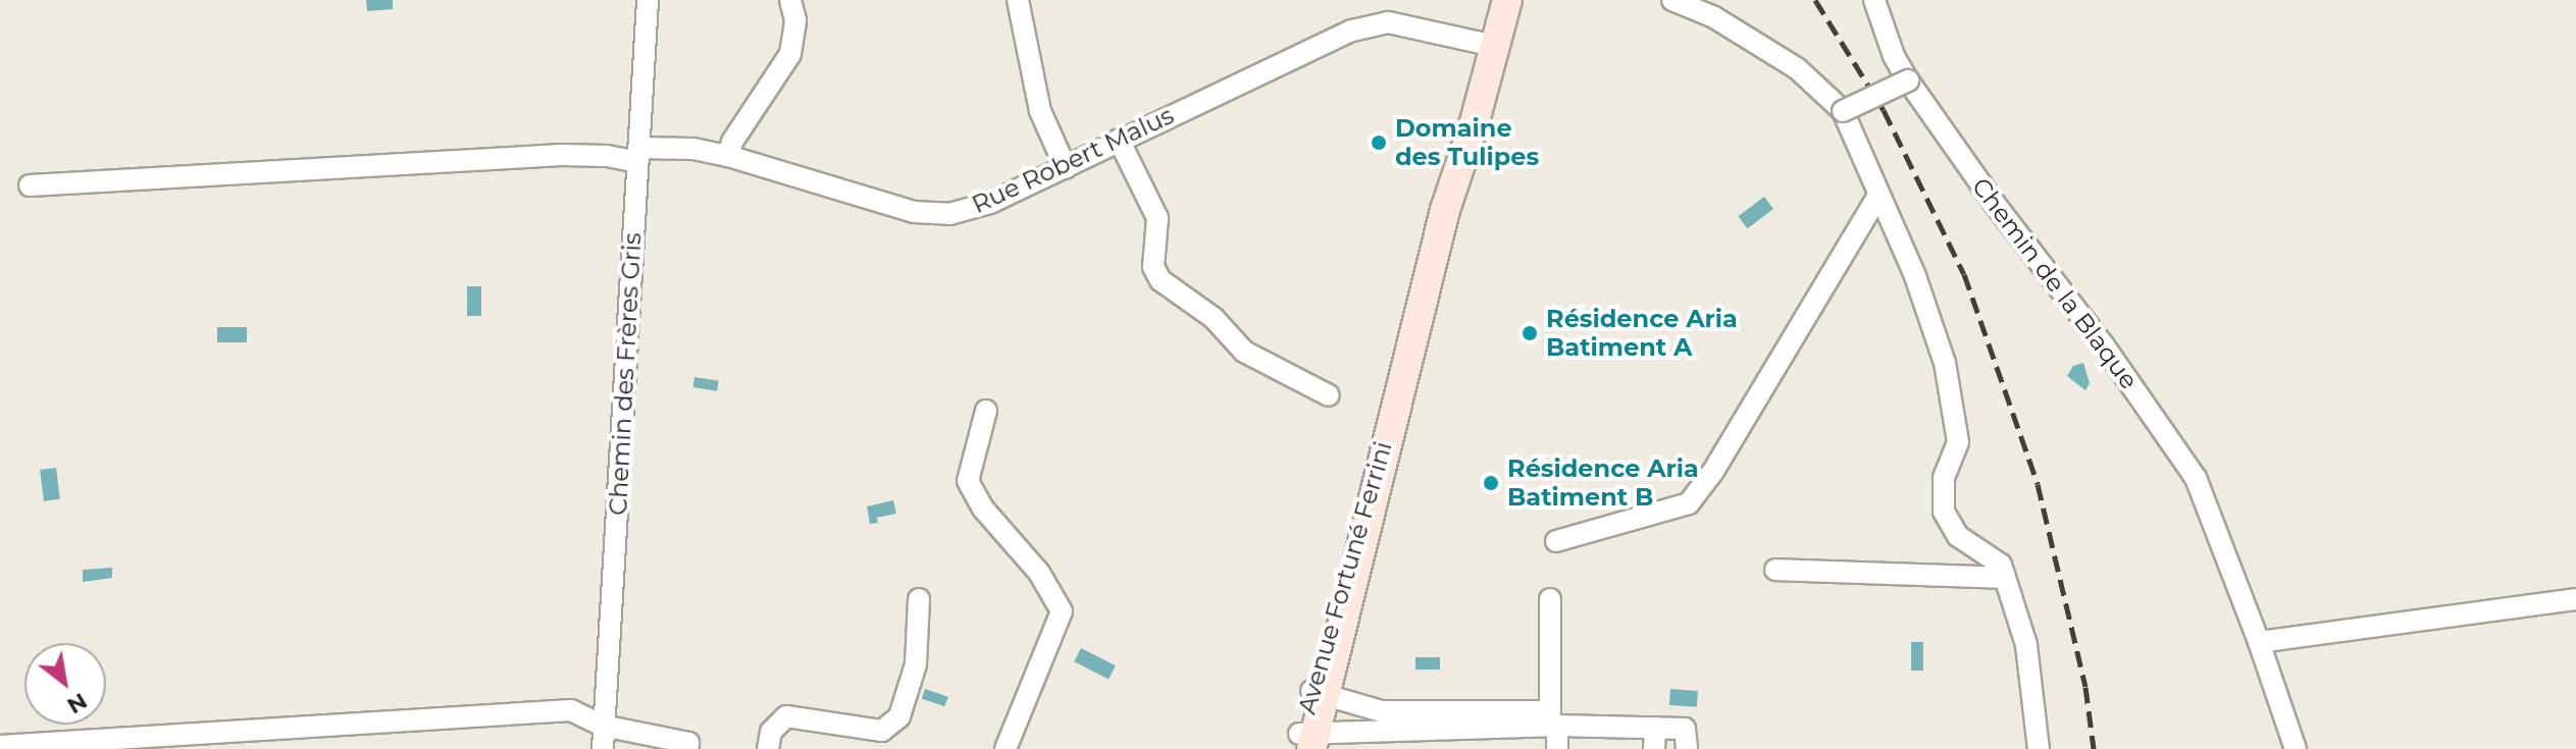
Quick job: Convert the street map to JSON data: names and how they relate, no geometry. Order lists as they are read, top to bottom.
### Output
{
  "streets": {
    "main road": ["Avenue Fortuné Ferrini"],
    "street": ["Rue Robert Malus", "Chemin de la Blaque", "Chemin des Frères Gris"]
  },
  "crossings": [
    ["Rue Robert Malus", "Chemin des Frères Gris"],
    ["Rue Robert Malus", "Avenue Fortuné Ferrini"]
  ],
  "places": ["Domaine des Tulipes", "Résidence Aria Batiment A", "Résidence Aria Batiment B"],
  "north": "bottom right"
}
